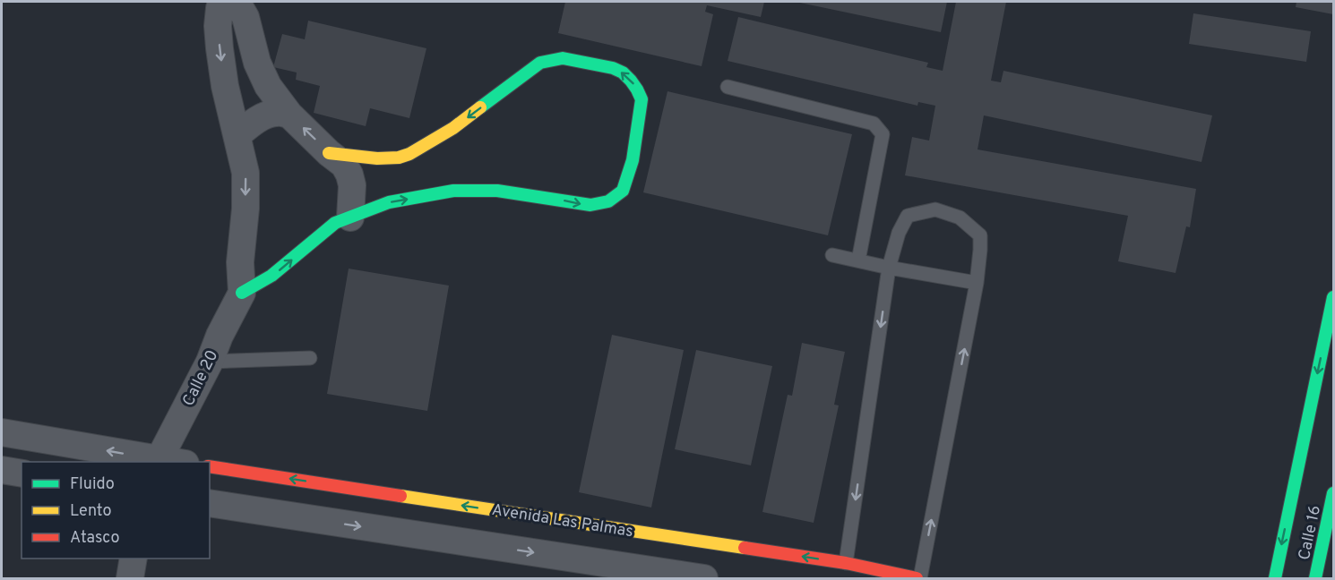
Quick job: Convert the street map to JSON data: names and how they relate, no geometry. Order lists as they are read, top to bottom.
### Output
{
  "streets": {
    "street": ["Calle 20", "Avenida Las Palmas", "Calle 16"]
  },
  "legend": ["Fluido", "Lento", "Atasco"]
}
